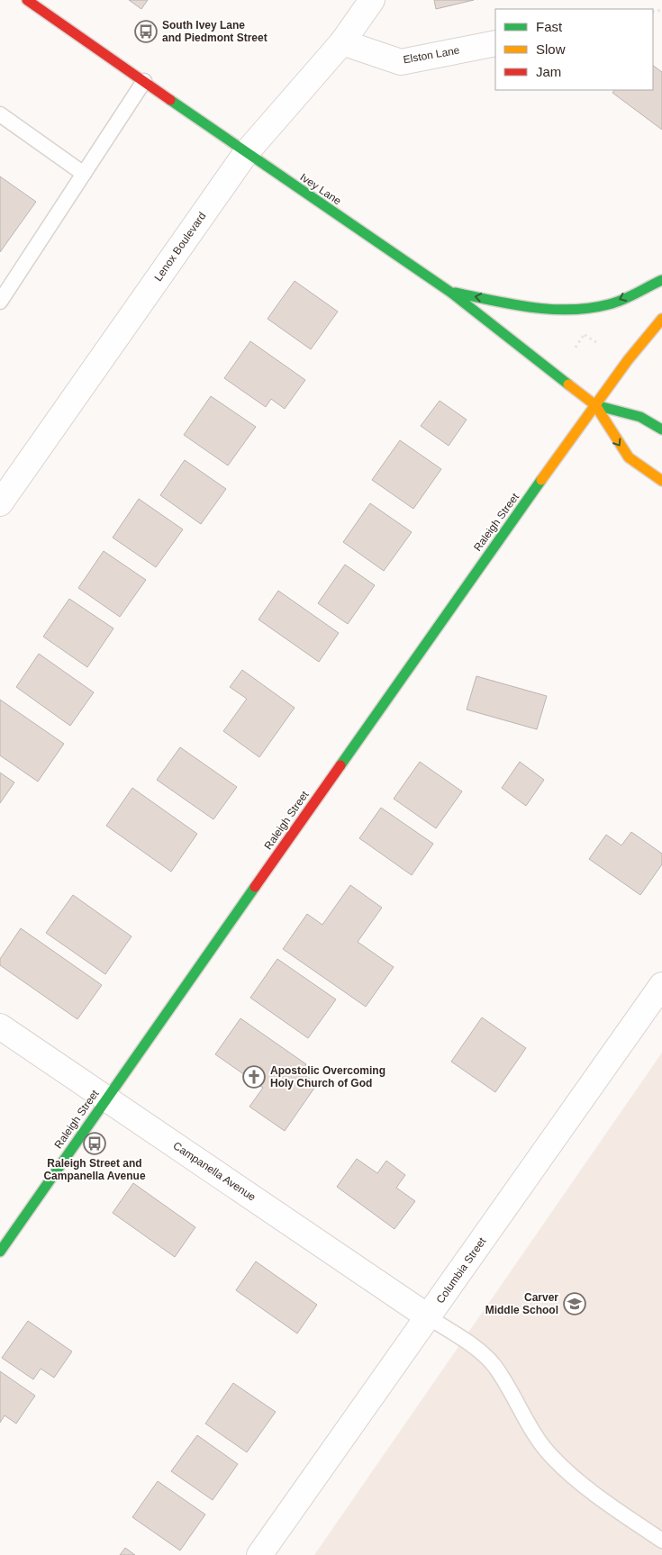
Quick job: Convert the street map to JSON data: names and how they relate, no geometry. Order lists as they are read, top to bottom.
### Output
{
  "streets": {
    "street": [
      "Elston Lane",
      "Ivey Lane",
      "Lenox Boulevard",
      "Raleigh Street",
      "Campanella Avenue",
      "Columbia Street"
    ]
  },
  "crossings": [
    ["Elston Lane", "Lenox Boulevard"],
    ["Ivey Lane", "Lenox Boulevard"],
    ["Ivey Lane", "Raleigh Street"],
    ["Raleigh Street", "Campanella Avenue"],
    ["Campanella Avenue", "Columbia Street"]
  ],
  "places": {
    "bus stop": ["South Ivey Lane and Piedmont Street", "Raleigh Street and Campanella Avenue"],
    "church": ["Apostolic Overcoming Holy Church of God"],
    "school or university": ["Carver Middle School"]
  },
  "legend": ["Fast", "Slow", "Jam"]
}
